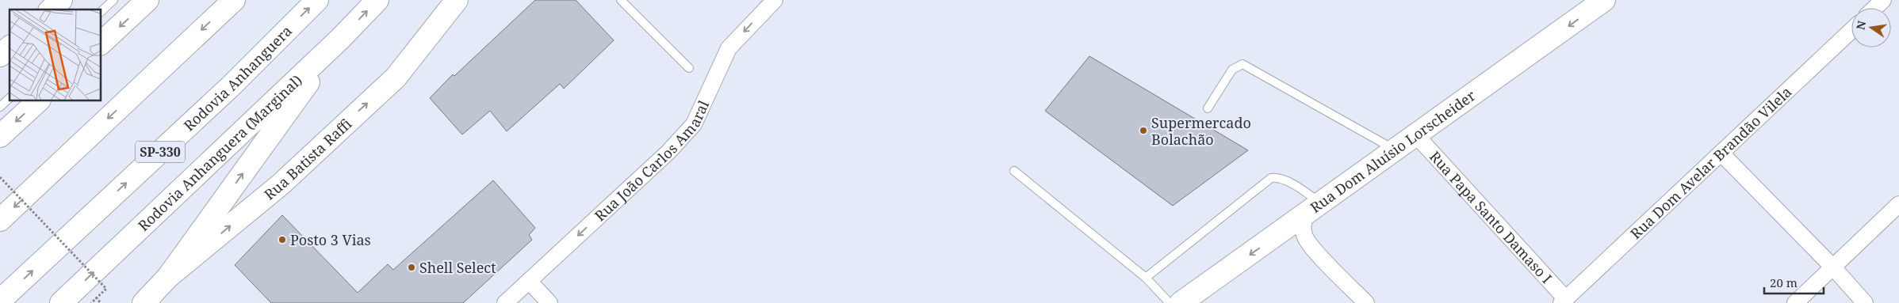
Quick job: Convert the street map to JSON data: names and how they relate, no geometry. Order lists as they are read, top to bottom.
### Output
{
  "streets": {
    "main road": [
      "Rodovia Anhanguera",
      "SP-330",
      "Rodovia Anhanguera (Marginal)",
      "Rua Dom Aluísio Lorscheider",
      "Rua Batista Raffi"
    ],
    "street": ["Rua João Carlos Amaral", "Rua Dom Avelar Brandão Vilela", "Rua Papa Santo Damaso I"]
  },
  "crossings": [
    ["Rua Dom Aluísio Lorscheider", "Rua Papa Santo Damaso I"],
    ["Rua Dom Avelar Brandão Vilela", "Rua Papa Santo Damaso I"]
  ],
  "one_way": ["Rua Dom Aluísio Lorscheider", "Rua João Carlos Amaral"],
  "places": ["Supermercado Bolachão", "Posto 3 Vias", "Shell Select"],
  "scale_bar": "20 m",
  "north": "left"
}
